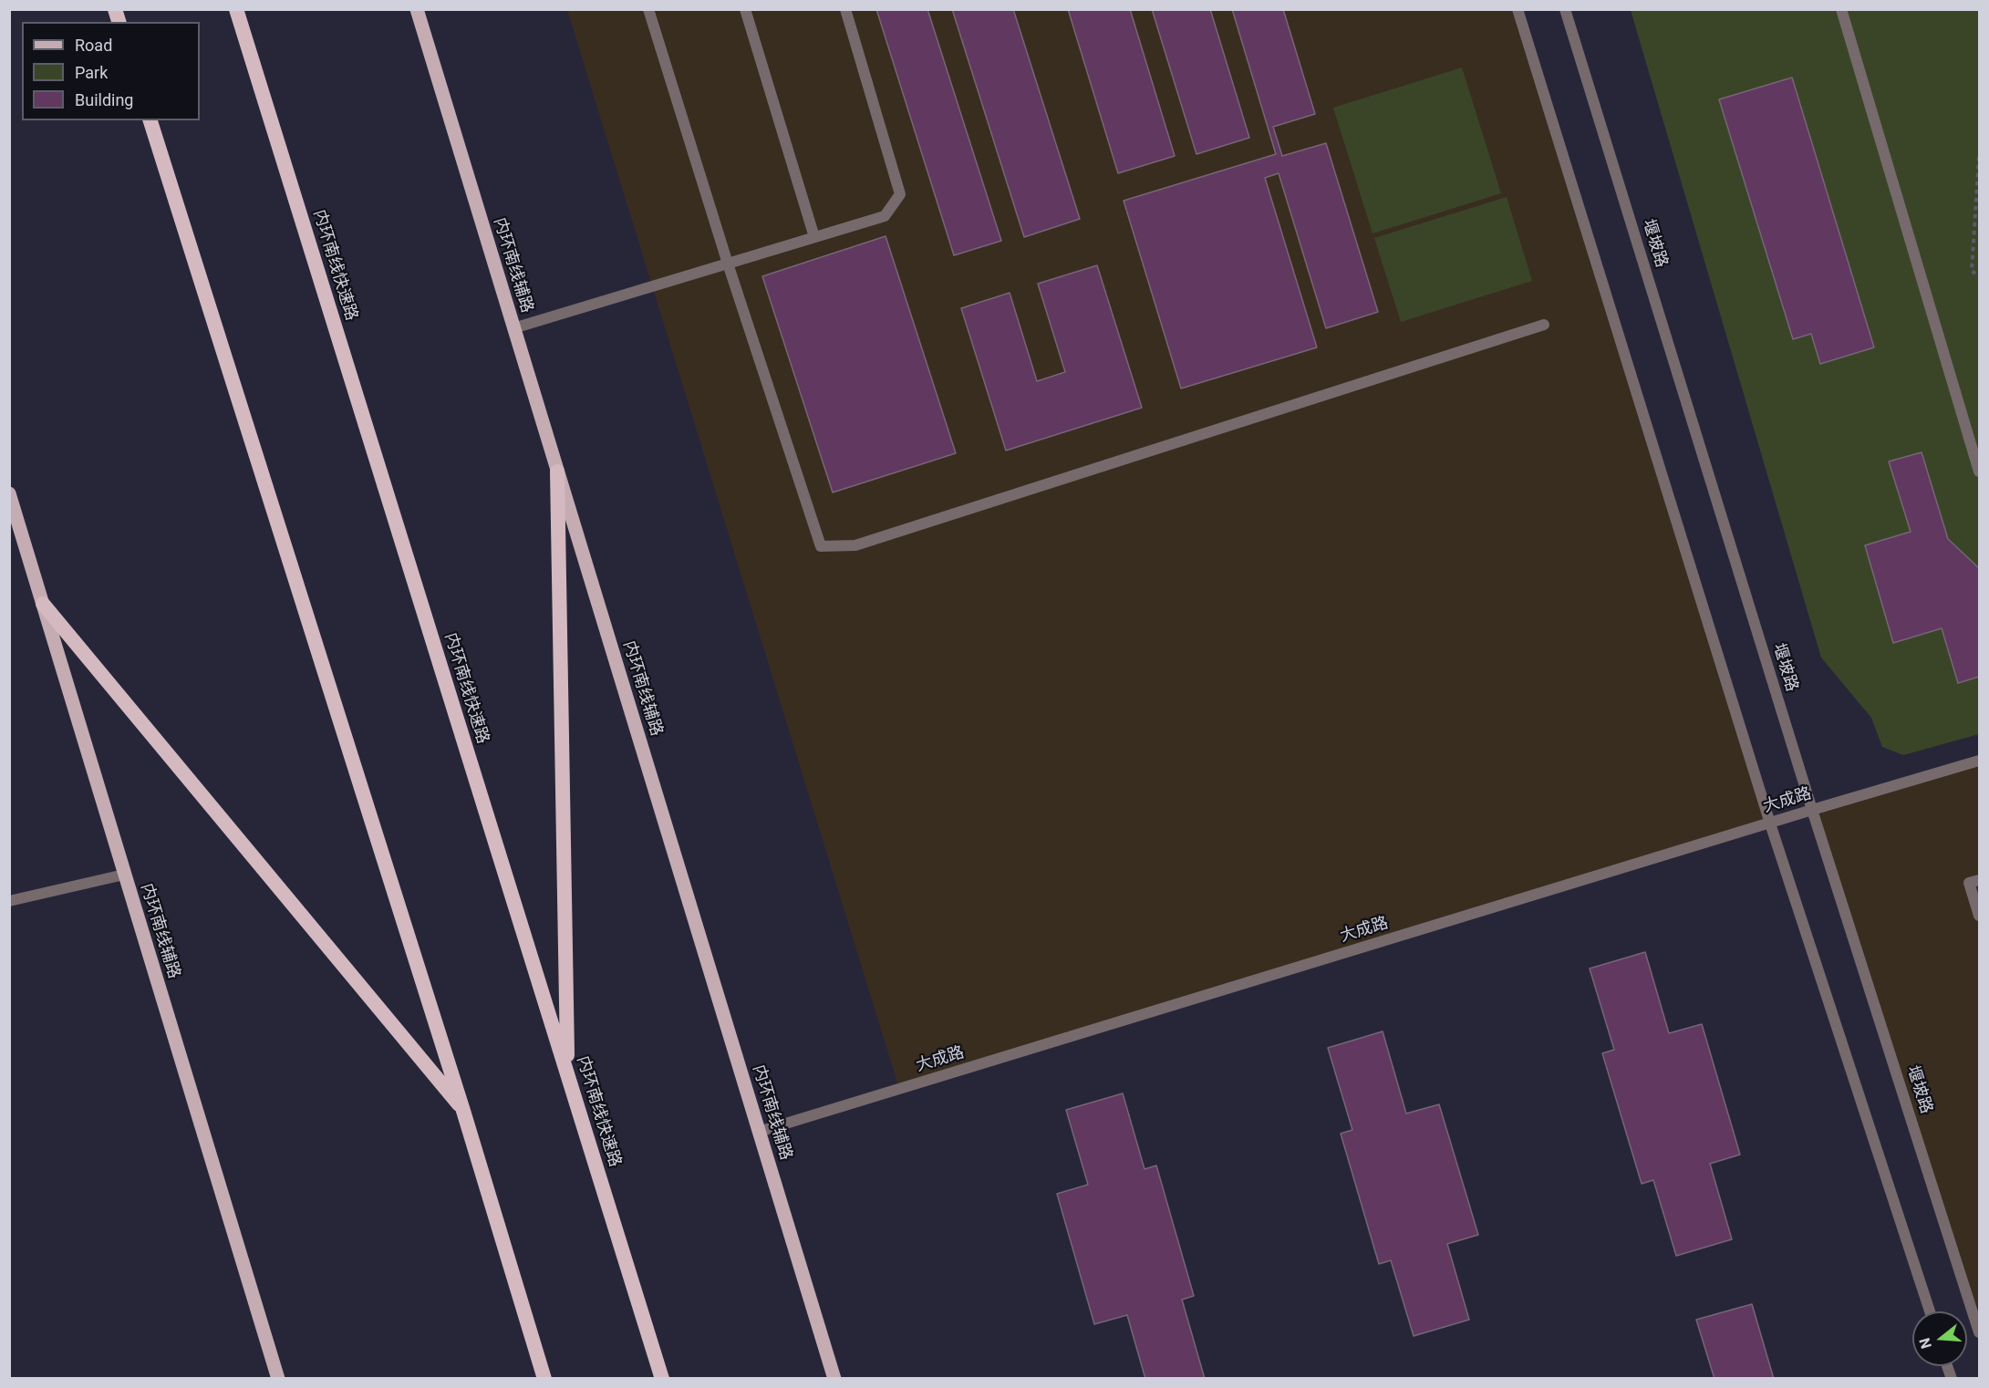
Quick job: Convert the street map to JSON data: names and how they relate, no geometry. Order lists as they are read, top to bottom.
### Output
{
  "streets": {
    "highway": ["内环南线快速路"],
    "main road": ["内环南线辅路"],
    "street": ["堰坡路", "大成路"]
  },
  "crossings": [
    ["堰坡路", "大成路"],
    ["内环南线辅路", "大成路"]
  ],
  "legend": ["Road", "Park", "Building"],
  "north": "left"
}
